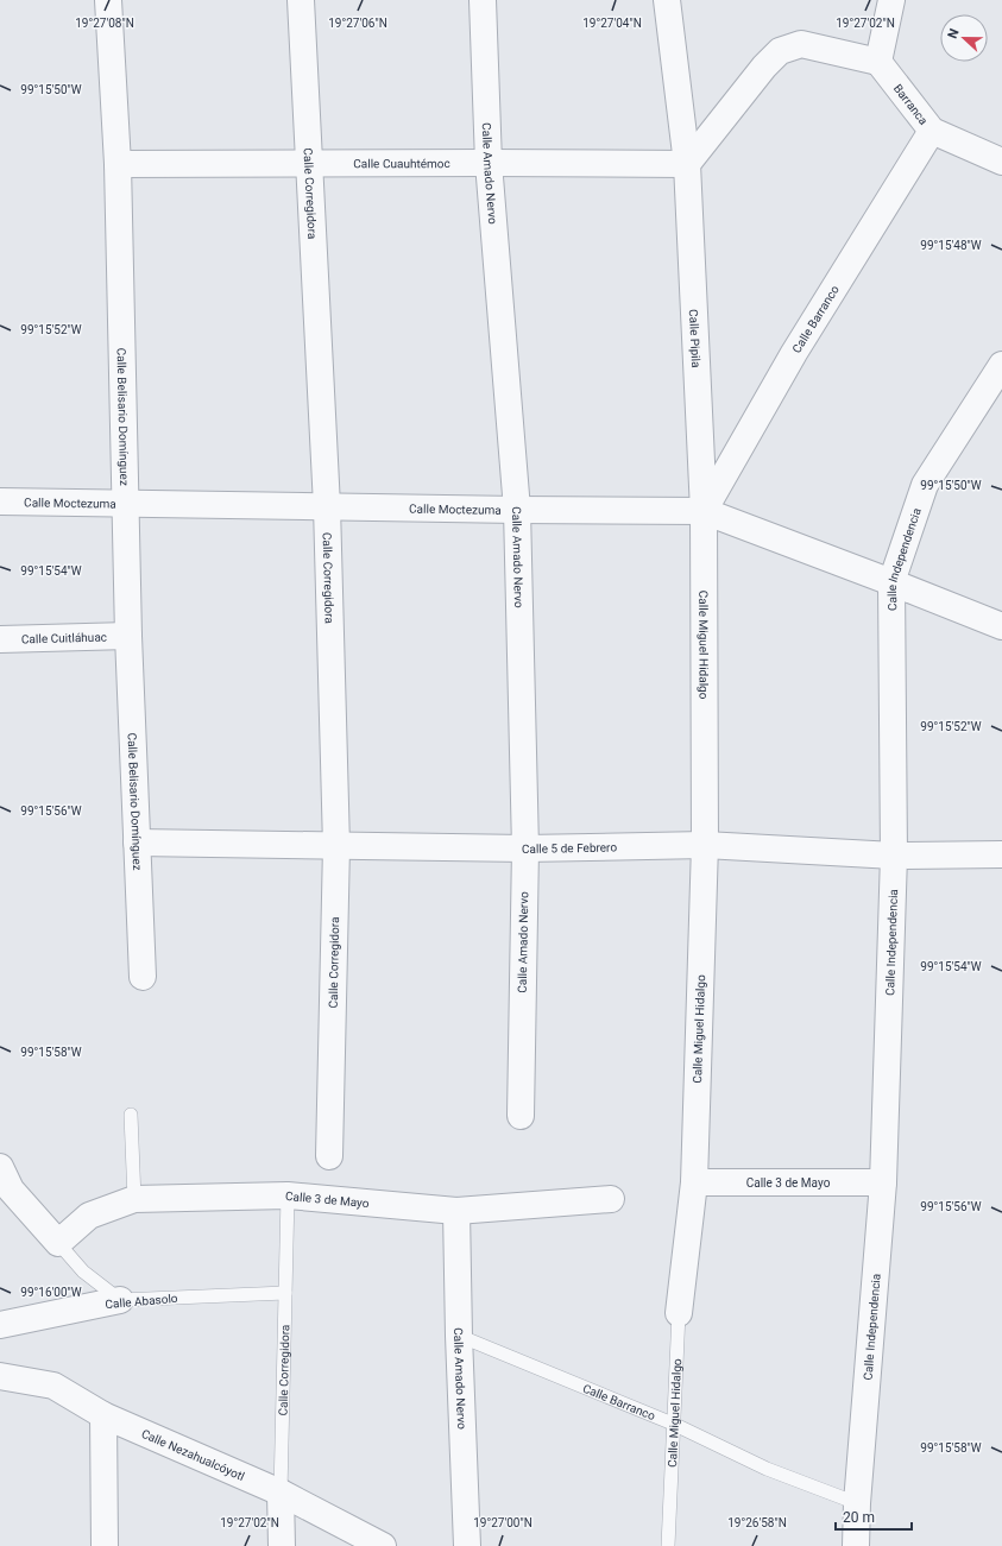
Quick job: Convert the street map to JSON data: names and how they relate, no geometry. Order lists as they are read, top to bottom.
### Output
{
  "streets": {
    "street": [
      "Barranca",
      "Calle Cuauhtémoc",
      "Calle Amado Nervo",
      "Calle Corregidora",
      "Calle Barranco",
      "Calle Pipila",
      "Calle Belisario Domínguez",
      "Calle Moctezuma",
      "Calle Independencia",
      "Calle Cuitláhuac",
      "Calle Miguel Hidalgo",
      "Calle 5 de Febrero",
      "Calle 3 de Mayo",
      "Calle Abasolo",
      "Calle Nezahualcóyotl"
    ]
  },
  "crossings": [
    ["Barranca", "Calle Barranco"],
    ["Calle Cuauhtémoc", "Calle Amado Nervo"],
    ["Calle Cuauhtémoc", "Calle Corregidora"],
    ["Calle Cuauhtémoc", "Calle Pipila"],
    ["Calle Cuauhtémoc", "Calle Belisario Domínguez"],
    ["Calle Amado Nervo", "Calle Barranco"],
    ["Calle Amado Nervo", "Calle Moctezuma"],
    ["Calle Amado Nervo", "Calle 5 de Febrero"],
    ["Calle Amado Nervo", "Calle 3 de Mayo"],
    ["Calle Corregidora", "Calle Moctezuma"],
    ["Calle Corregidora", "Calle 5 de Febrero"],
    ["Calle Corregidora", "Calle 3 de Mayo"],
    ["Calle Corregidora", "Calle Abasolo"],
    ["Calle Corregidora", "Calle Nezahualcóyotl"],
    ["Calle Barranco", "Calle Pipila"],
    ["Calle Barranco", "Calle Moctezuma"],
    ["Calle Barranco", "Calle Independencia"],
    ["Calle Barranco", "Calle Miguel Hidalgo"],
    ["Calle Pipila", "Calle Moctezuma"],
    ["Calle Pipila", "Calle Miguel Hidalgo"],
    ["Calle Belisario Domínguez", "Calle Moctezuma"],
    ["Calle Belisario Domínguez", "Calle Cuitláhuac"],
    ["Calle Belisario Domínguez", "Calle 5 de Febrero"],
    ["Calle Moctezuma", "Calle Independencia"],
    ["Calle Moctezuma", "Calle Miguel Hidalgo"],
    ["Calle Independencia", "Calle 5 de Febrero"],
    ["Calle Independencia", "Calle 3 de Mayo"],
    ["Calle Miguel Hidalgo", "Calle 5 de Febrero"],
    ["Calle Miguel Hidalgo", "Calle 3 de Mayo"]
  ],
  "scale_bar": "20 m",
  "north": "left",
  "coordinates": [
    "19°27'02\"N",
    "19°27'08\"N",
    "19°27'06\"N",
    "19°27'04\"N",
    "99°15'50\"W",
    "99°15'48\"W",
    "99°15'52\"W",
    "99°15'54\"W",
    "99°15'56\"W",
    "99°15'58\"W",
    "99°16'00\"W",
    "19°27'00\"N",
    "19°26'58\"N"
  ]
}
